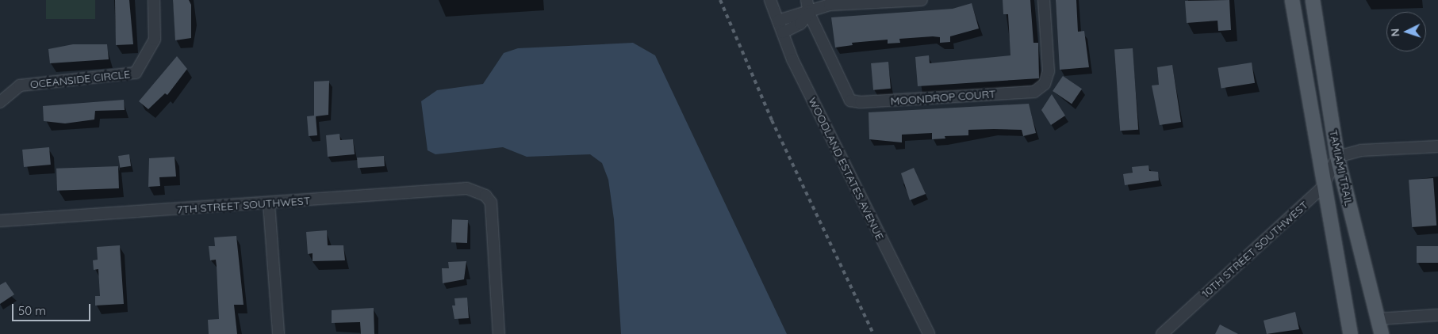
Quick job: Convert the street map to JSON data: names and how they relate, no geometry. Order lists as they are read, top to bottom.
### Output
{
  "streets": {
    "main road": ["TAMIAMI TRAIL"],
    "street": [
      "OCEANSIDE CIRCLE",
      "MOONDROP COURT",
      "WOODLAND ESTATES AVENUE",
      "7TH STREET SOUTHWEST",
      "10TH STREET SOUTHWEST"
    ]
  },
  "crossings": [
    ["TAMIAMI TRAIL", "10TH STREET SOUTHWEST"]
  ],
  "scale_bar": "50 m",
  "north": "left"
}
